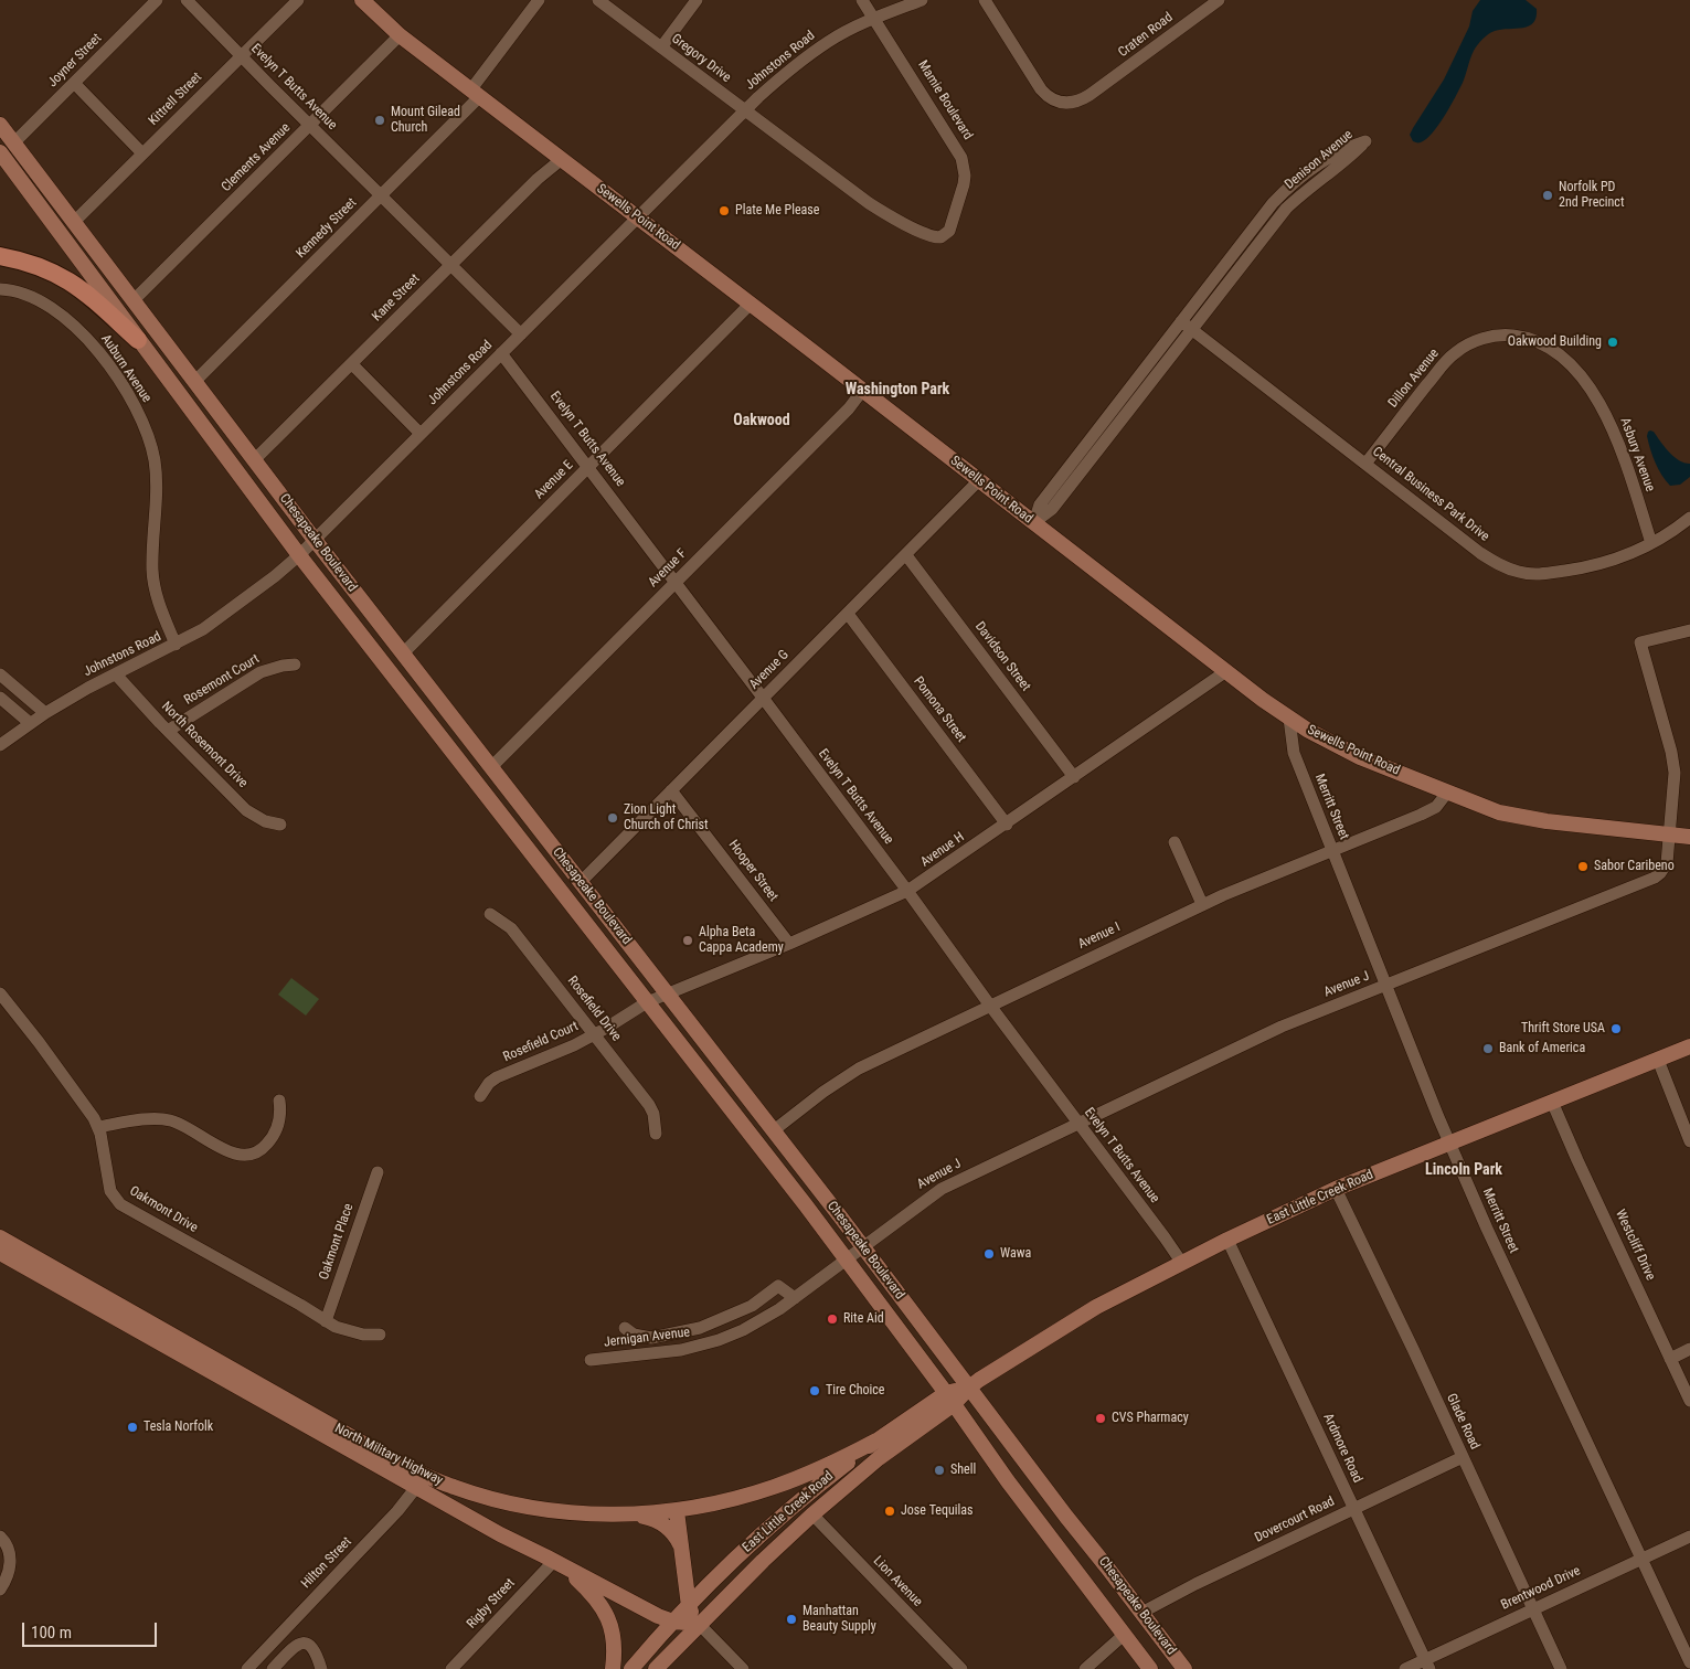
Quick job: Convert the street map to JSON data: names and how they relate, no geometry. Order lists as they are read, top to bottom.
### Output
{
  "streets": {
    "main road": [
      "Sewells Point Road",
      "Chesapeake Boulevard",
      "East Little Creek Road",
      "North Military Highway"
    ],
    "street": [
      "Craten Road",
      "Gregory Drive",
      "Joyner Street",
      "Johnstons Road",
      "Evelyn T Butts Avenue",
      "Kittrell Street",
      "Mamie Boulevard",
      "Clements Avenue",
      "Denison Avenue",
      "Kennedy Street",
      "Kane Street",
      "Auburn Avenue",
      "Dillon Avenue",
      "Asbury Avenue",
      "Avenue E",
      "Central Business Park Drive",
      "Avenue F",
      "Davidson Street",
      "Avenue G",
      "Rosemont Court",
      "Pomona Street",
      "North Rosemont Drive",
      "Merritt Street",
      "Avenue H",
      "Hooper Street",
      "Avenue I",
      "Avenue J",
      "Rosefield Drive",
      "Rosefield Court",
      "Oakmont Drive",
      "Oakmont Place",
      "Westcliff Drive",
      "Jernigan Avenue",
      "Glade Road",
      "Ardmore Road",
      "Dovercourt Road",
      "Hilton Street",
      "Lion Avenue",
      "Brentwood Drive",
      "Rigby Street"
    ]
  },
  "crossings": [
    ["Gregory Drive", "Johnstons Road"],
    ["Gregory Drive", "Mamie Boulevard"],
    ["Joyner Street", "Chesapeake Boulevard"],
    ["Johnstons Road", "Evelyn T Butts Avenue"],
    ["Johnstons Road", "Mamie Boulevard"],
    ["Johnstons Road", "Sewells Point Road"],
    ["Johnstons Road", "Auburn Avenue"],
    ["Johnstons Road", "Chesapeake Boulevard"],
    ["Johnstons Road", "North Rosemont Drive"],
    ["Evelyn T Butts Avenue", "Kittrell Street"],
    ["Evelyn T Butts Avenue", "Clements Avenue"],
    ["Evelyn T Butts Avenue", "Kennedy Street"],
    ["Evelyn T Butts Avenue", "Kane Street"],
    ["Evelyn T Butts Avenue", "Avenue E"],
    ["Evelyn T Butts Avenue", "Avenue F"],
    ["Evelyn T Butts Avenue", "Avenue G"],
    ["Evelyn T Butts Avenue", "Avenue H"],
    ["Evelyn T Butts Avenue", "Avenue I"],
    ["Evelyn T Butts Avenue", "Avenue J"],
    ["Evelyn T Butts Avenue", "East Little Creek Road"],
    ["Kittrell Street", "Chesapeake Boulevard"],
    ["Clements Avenue", "Sewells Point Road"],
    ["Clements Avenue", "Chesapeake Boulevard"],
    ["Denison Avenue", "Sewells Point Road"],
    ["Denison Avenue", "Central Business Park Drive"],
    ["Sewells Point Road", "Kennedy Street"],
    ["Sewells Point Road", "Kane Street"],
    ["Sewells Point Road", "Avenue E"],
    ["Sewells Point Road", "Avenue F"],
    ["Sewells Point Road", "Avenue G"],
    ["Sewells Point Road", "Merritt Street"],
    ["Sewells Point Road", "Avenue H"],
    ["Sewells Point Road", "Avenue I"],
    ["Sewells Point Road", "Avenue J"],
    ["Kennedy Street", "Chesapeake Boulevard"],
    ["Kane Street", "Chesapeake Boulevard"],
    ["Dillon Avenue", "Asbury Avenue"],
    ["Dillon Avenue", "Central Business Park Drive"],
    ["Asbury Avenue", "Central Business Park Drive"],
    ["Avenue E", "Chesapeake Boulevard"],
    ["Chesapeake Boulevard", "Avenue F"],
    ["Chesapeake Boulevard", "Avenue G"],
    ["Chesapeake Boulevard", "Avenue H"],
    ["Chesapeake Boulevard", "Avenue I"],
    ["Chesapeake Boulevard", "Avenue J"],
    ["Chesapeake Boulevard", "Rosefield Court"],
    ["Chesapeake Boulevard", "East Little Creek Road"],
    ["Chesapeake Boulevard", "Jernigan Avenue"],
    ["Chesapeake Boulevard", "Dovercourt Road"],
    ["Davidson Street", "Avenue G"],
    ["Davidson Street", "Avenue H"],
    ["Avenue G", "Pomona Street"],
    ["Avenue G", "Hooper Street"],
    ["Rosemont Court", "North Rosemont Drive"],
    ["Pomona Street", "Avenue H"],
    ["Merritt Street", "Avenue I"],
    ["Merritt Street", "Avenue J"],
    ["Merritt Street", "East Little Creek Road"],
    ["Merritt Street", "Brentwood Drive"],
    ["Avenue H", "Hooper Street"],
    ["Avenue H", "Rosefield Court"],
    ["Avenue J", "Jernigan Avenue"],
    ["Rosefield Drive", "Rosefield Court"],
    ["East Little Creek Road", "Westcliff Drive"],
    ["East Little Creek Road", "Glade Road"],
    ["East Little Creek Road", "Ardmore Road"],
    ["East Little Creek Road", "North Military Highway"],
    ["East Little Creek Road", "Lion Avenue"],
    ["Oakmont Drive", "Oakmont Place"],
    ["Glade Road", "Dovercourt Road"],
    ["Glade Road", "Brentwood Drive"],
    ["Ardmore Road", "Dovercourt Road"],
    ["Ardmore Road", "Brentwood Drive"],
    ["North Military Highway", "Hilton Street"],
    ["North Military Highway", "Rigby Street"]
  ],
  "districts": ["Washington Park", "Oakwood", "Lincoln Park"],
  "places": [
    "Mount Gilead Church",
    "Norfolk PD 2nd Precinct",
    "Plate Me Please",
    "Oakwood Building",
    "Zion Light Church of Christ",
    "Sabor Caribeno",
    "Alpha Beta Cappa Academy",
    "Thrift Store USA",
    "Bank of America",
    "Wawa",
    "Rite Aid",
    "Tire Choice",
    "CVS Pharmacy",
    "Tesla Norfolk",
    "Shell",
    "Jose Tequilas",
    "Manhattan Beauty Supply"
  ],
  "scale_bar": "100 m"
}
